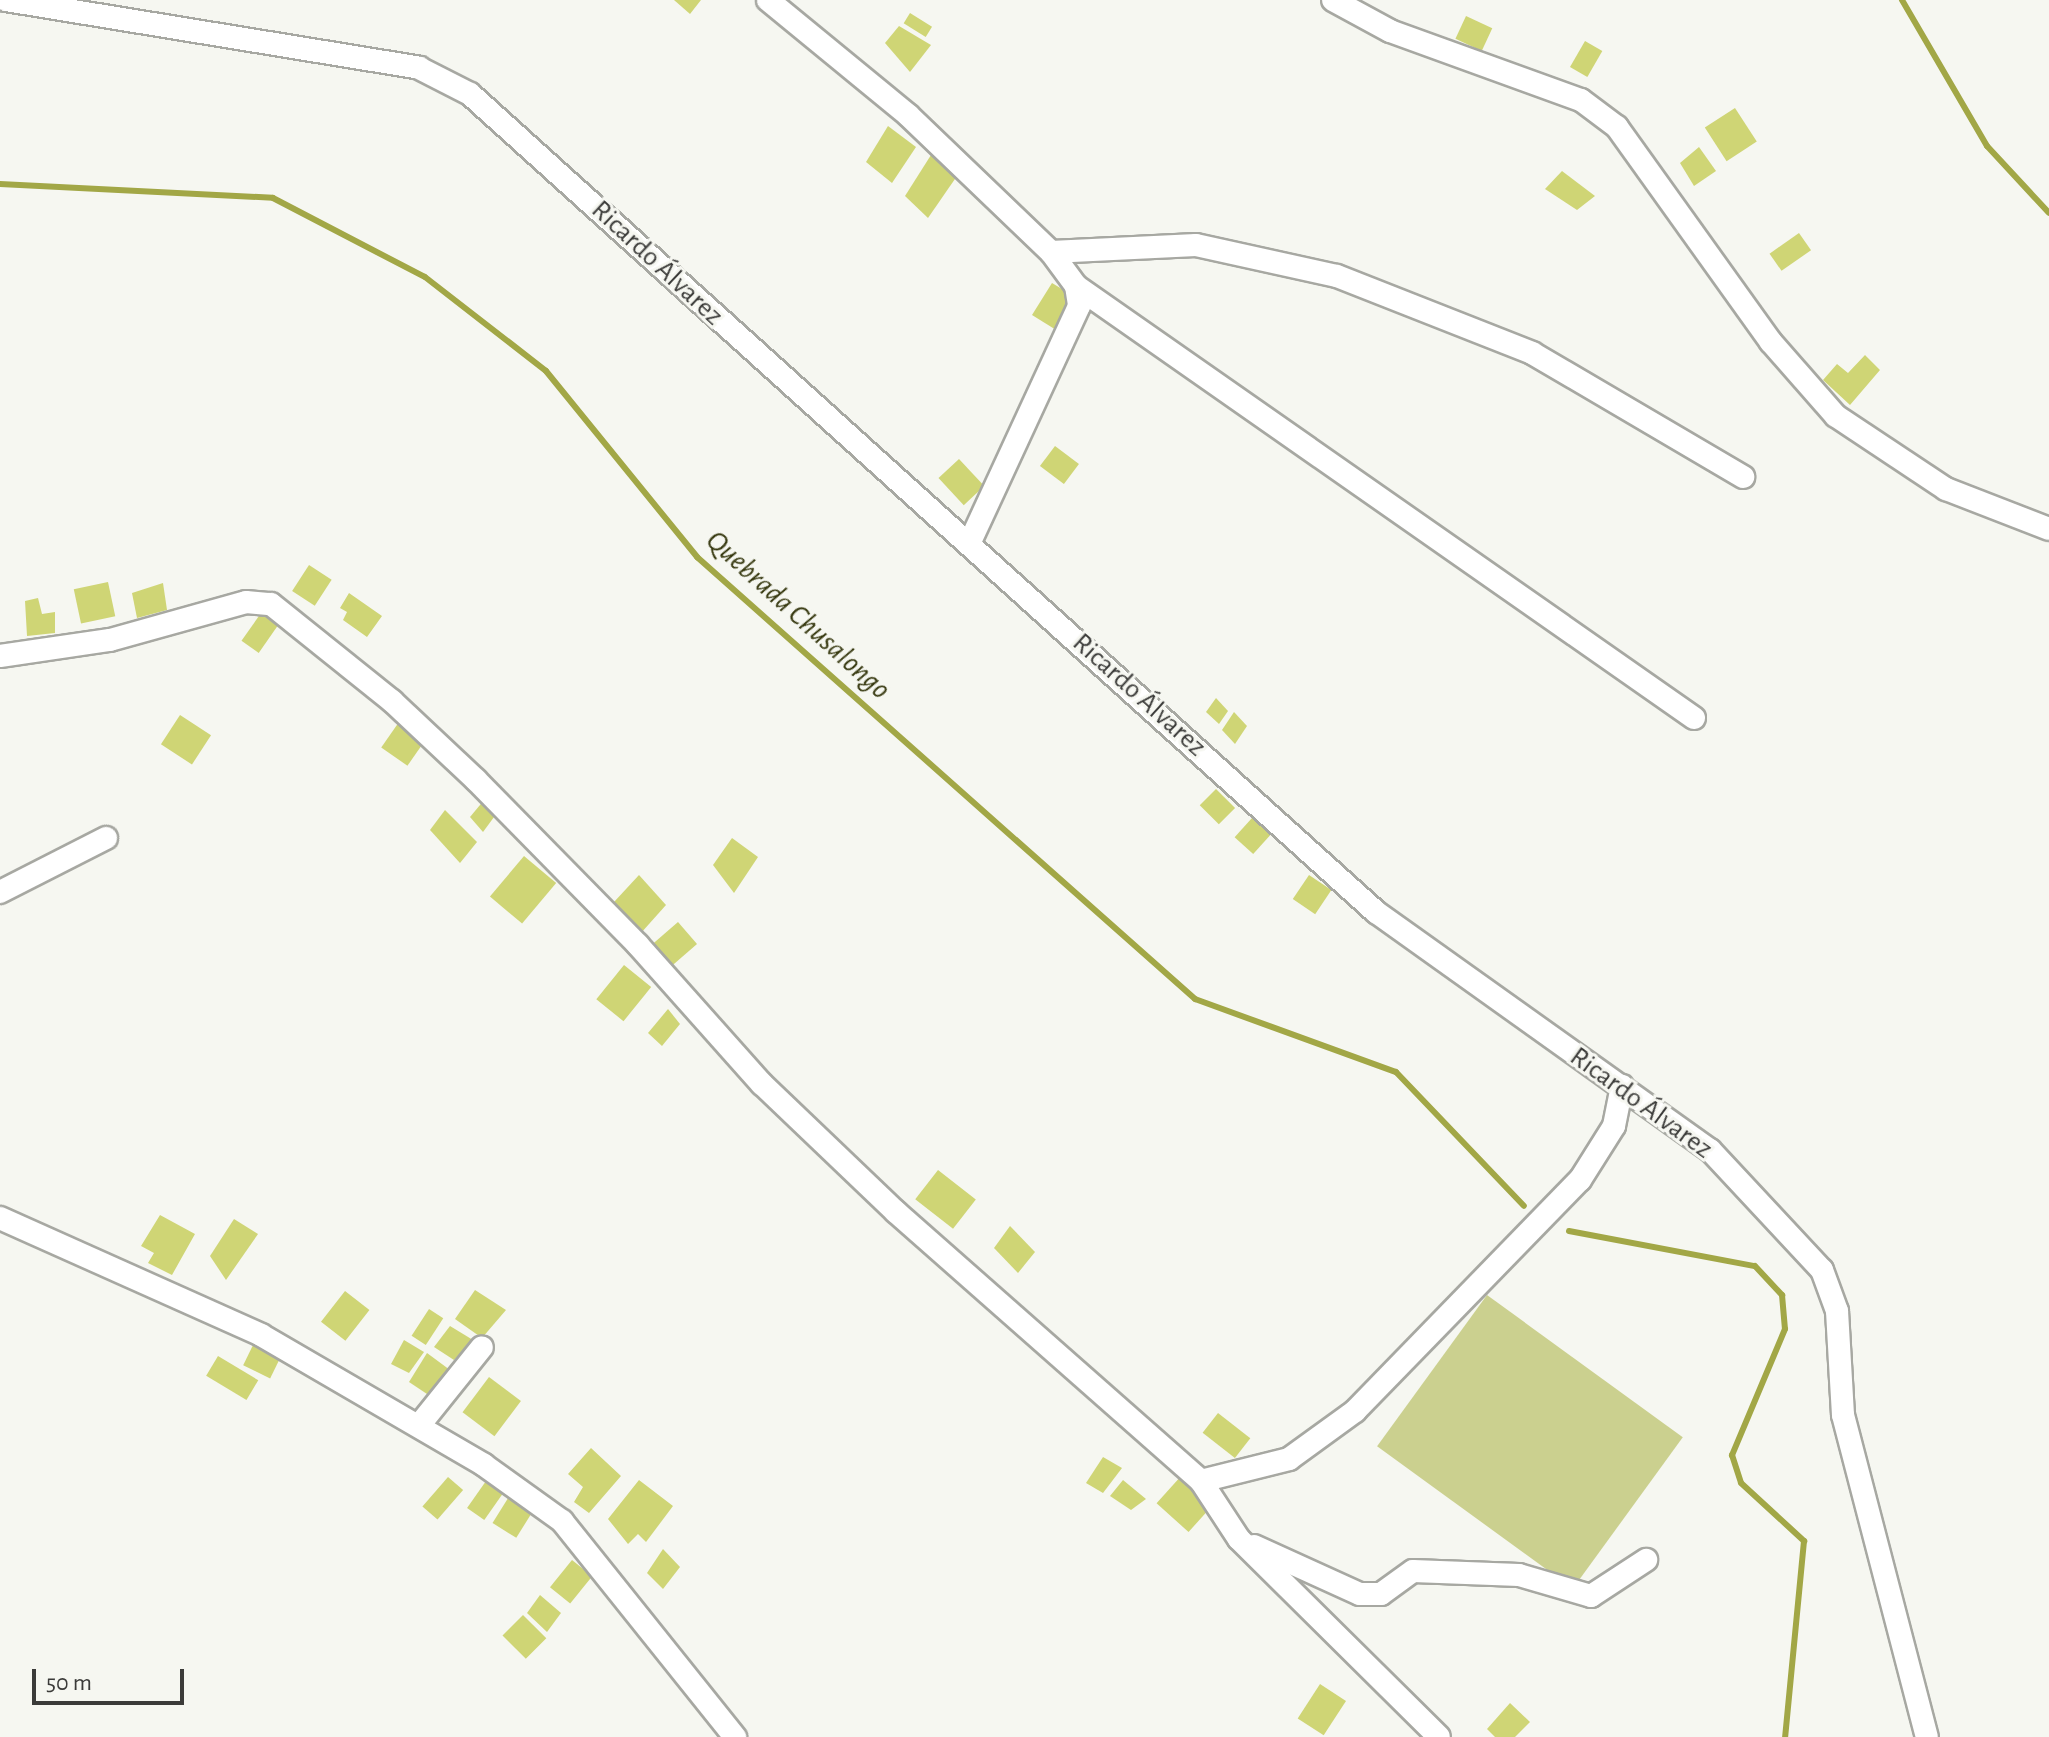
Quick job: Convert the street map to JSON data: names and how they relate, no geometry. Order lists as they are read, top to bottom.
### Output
{
  "streets": {
    "street": ["Ricardo Álvarez"]
  },
  "water": ["Quebrada Chusalongo"],
  "scale_bar": "50 m"
}
